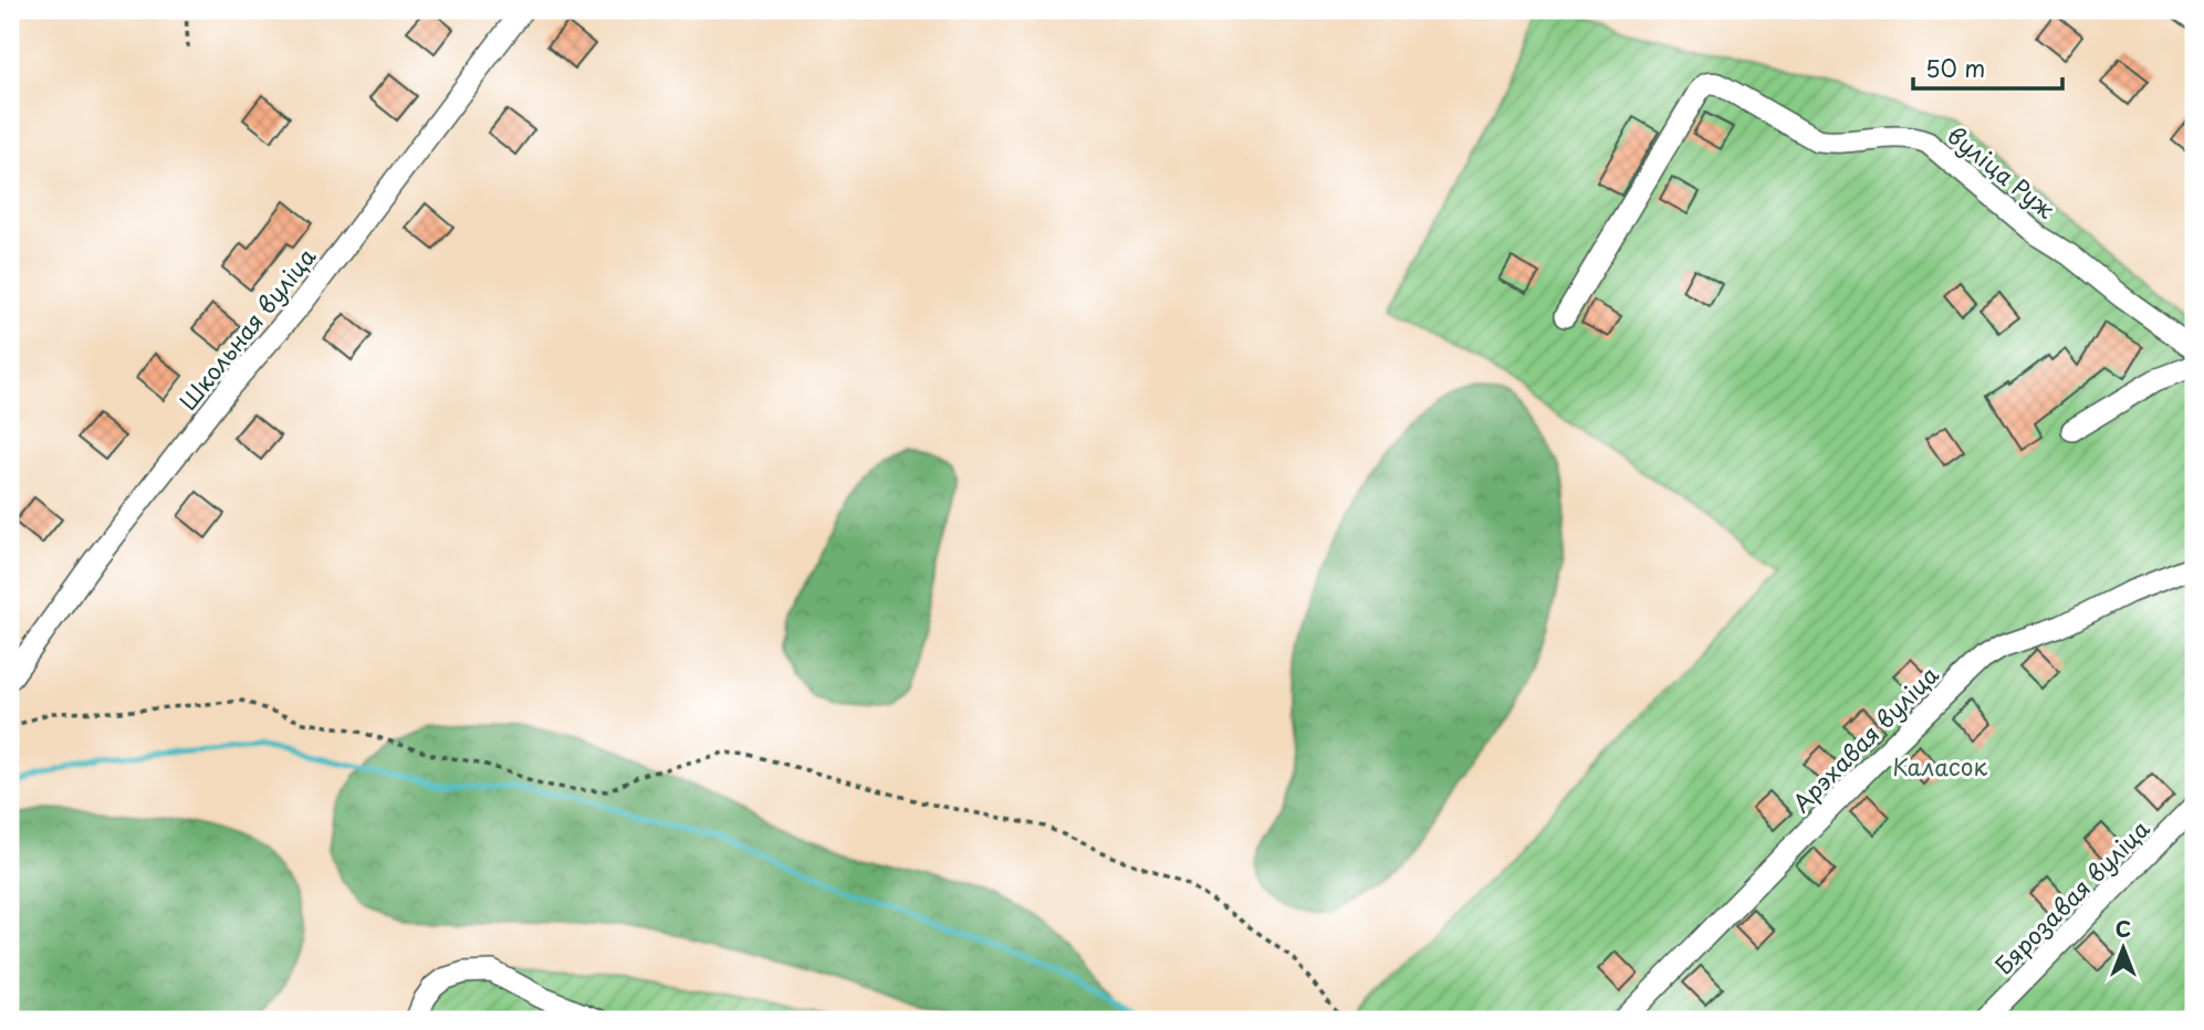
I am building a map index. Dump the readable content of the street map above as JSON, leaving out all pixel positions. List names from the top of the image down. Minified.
{"streets":{"street":["вуліца Руж","Школьная вуліца","Арэхавая вуліца","Бярозавая вуліца"]},"parks":["Каласок"],"scale_bar":"50 m","north":"top"}
